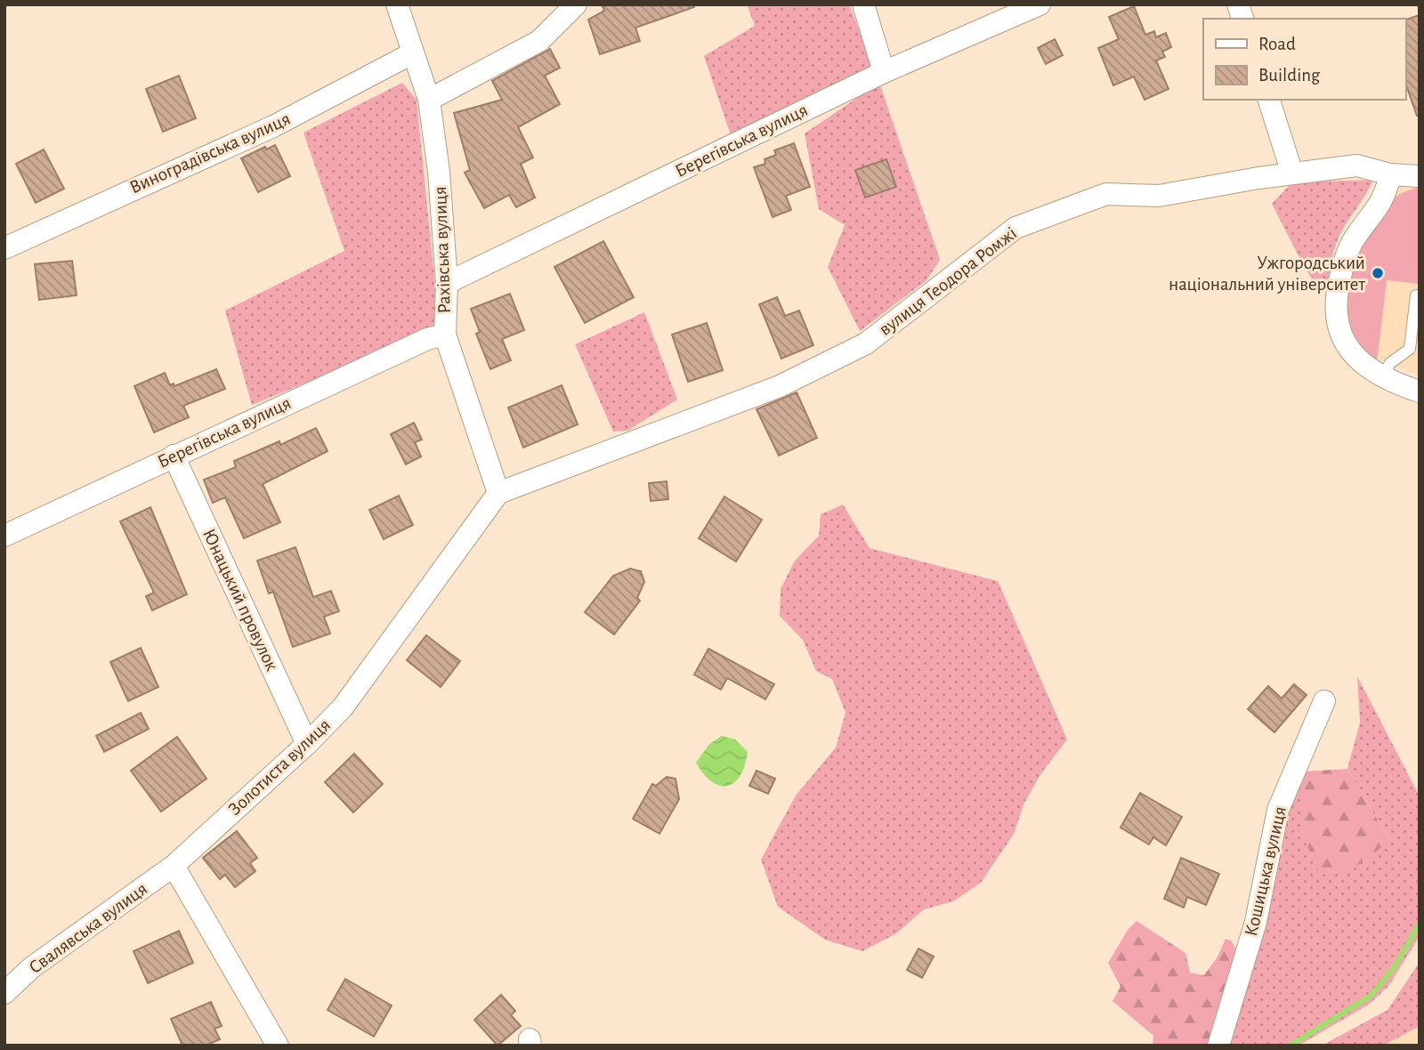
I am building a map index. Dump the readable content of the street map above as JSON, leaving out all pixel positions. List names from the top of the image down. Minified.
{"streets":{"street":["Берегівська вулиця","Виноградівська вулиця","Рахівська вулиця","вулиця Теодора Ромжі","Юнацький провулок","Золотиста вулиця","Кошицька вулиця","Свалявська вулиця"]},"crossings":[["Берегівська вулиця","Рахівська вулиця"],["Берегівська вулиця","Юнацький провулок"],["Виноградівська вулиця","Рахівська вулиця"],["Рахівська вулиця","вулиця Теодора Ромжі"],["Рахівська вулиця","Золотиста вулиця"],["вулиця Теодора Ромжі","Золотиста вулиця"],["Юнацький провулок","Золотиста вулиця"],["Золотиста вулиця","Свалявська вулиця"]],"places":["Ужгородський національний університет"],"legend":["Road","Building"]}
